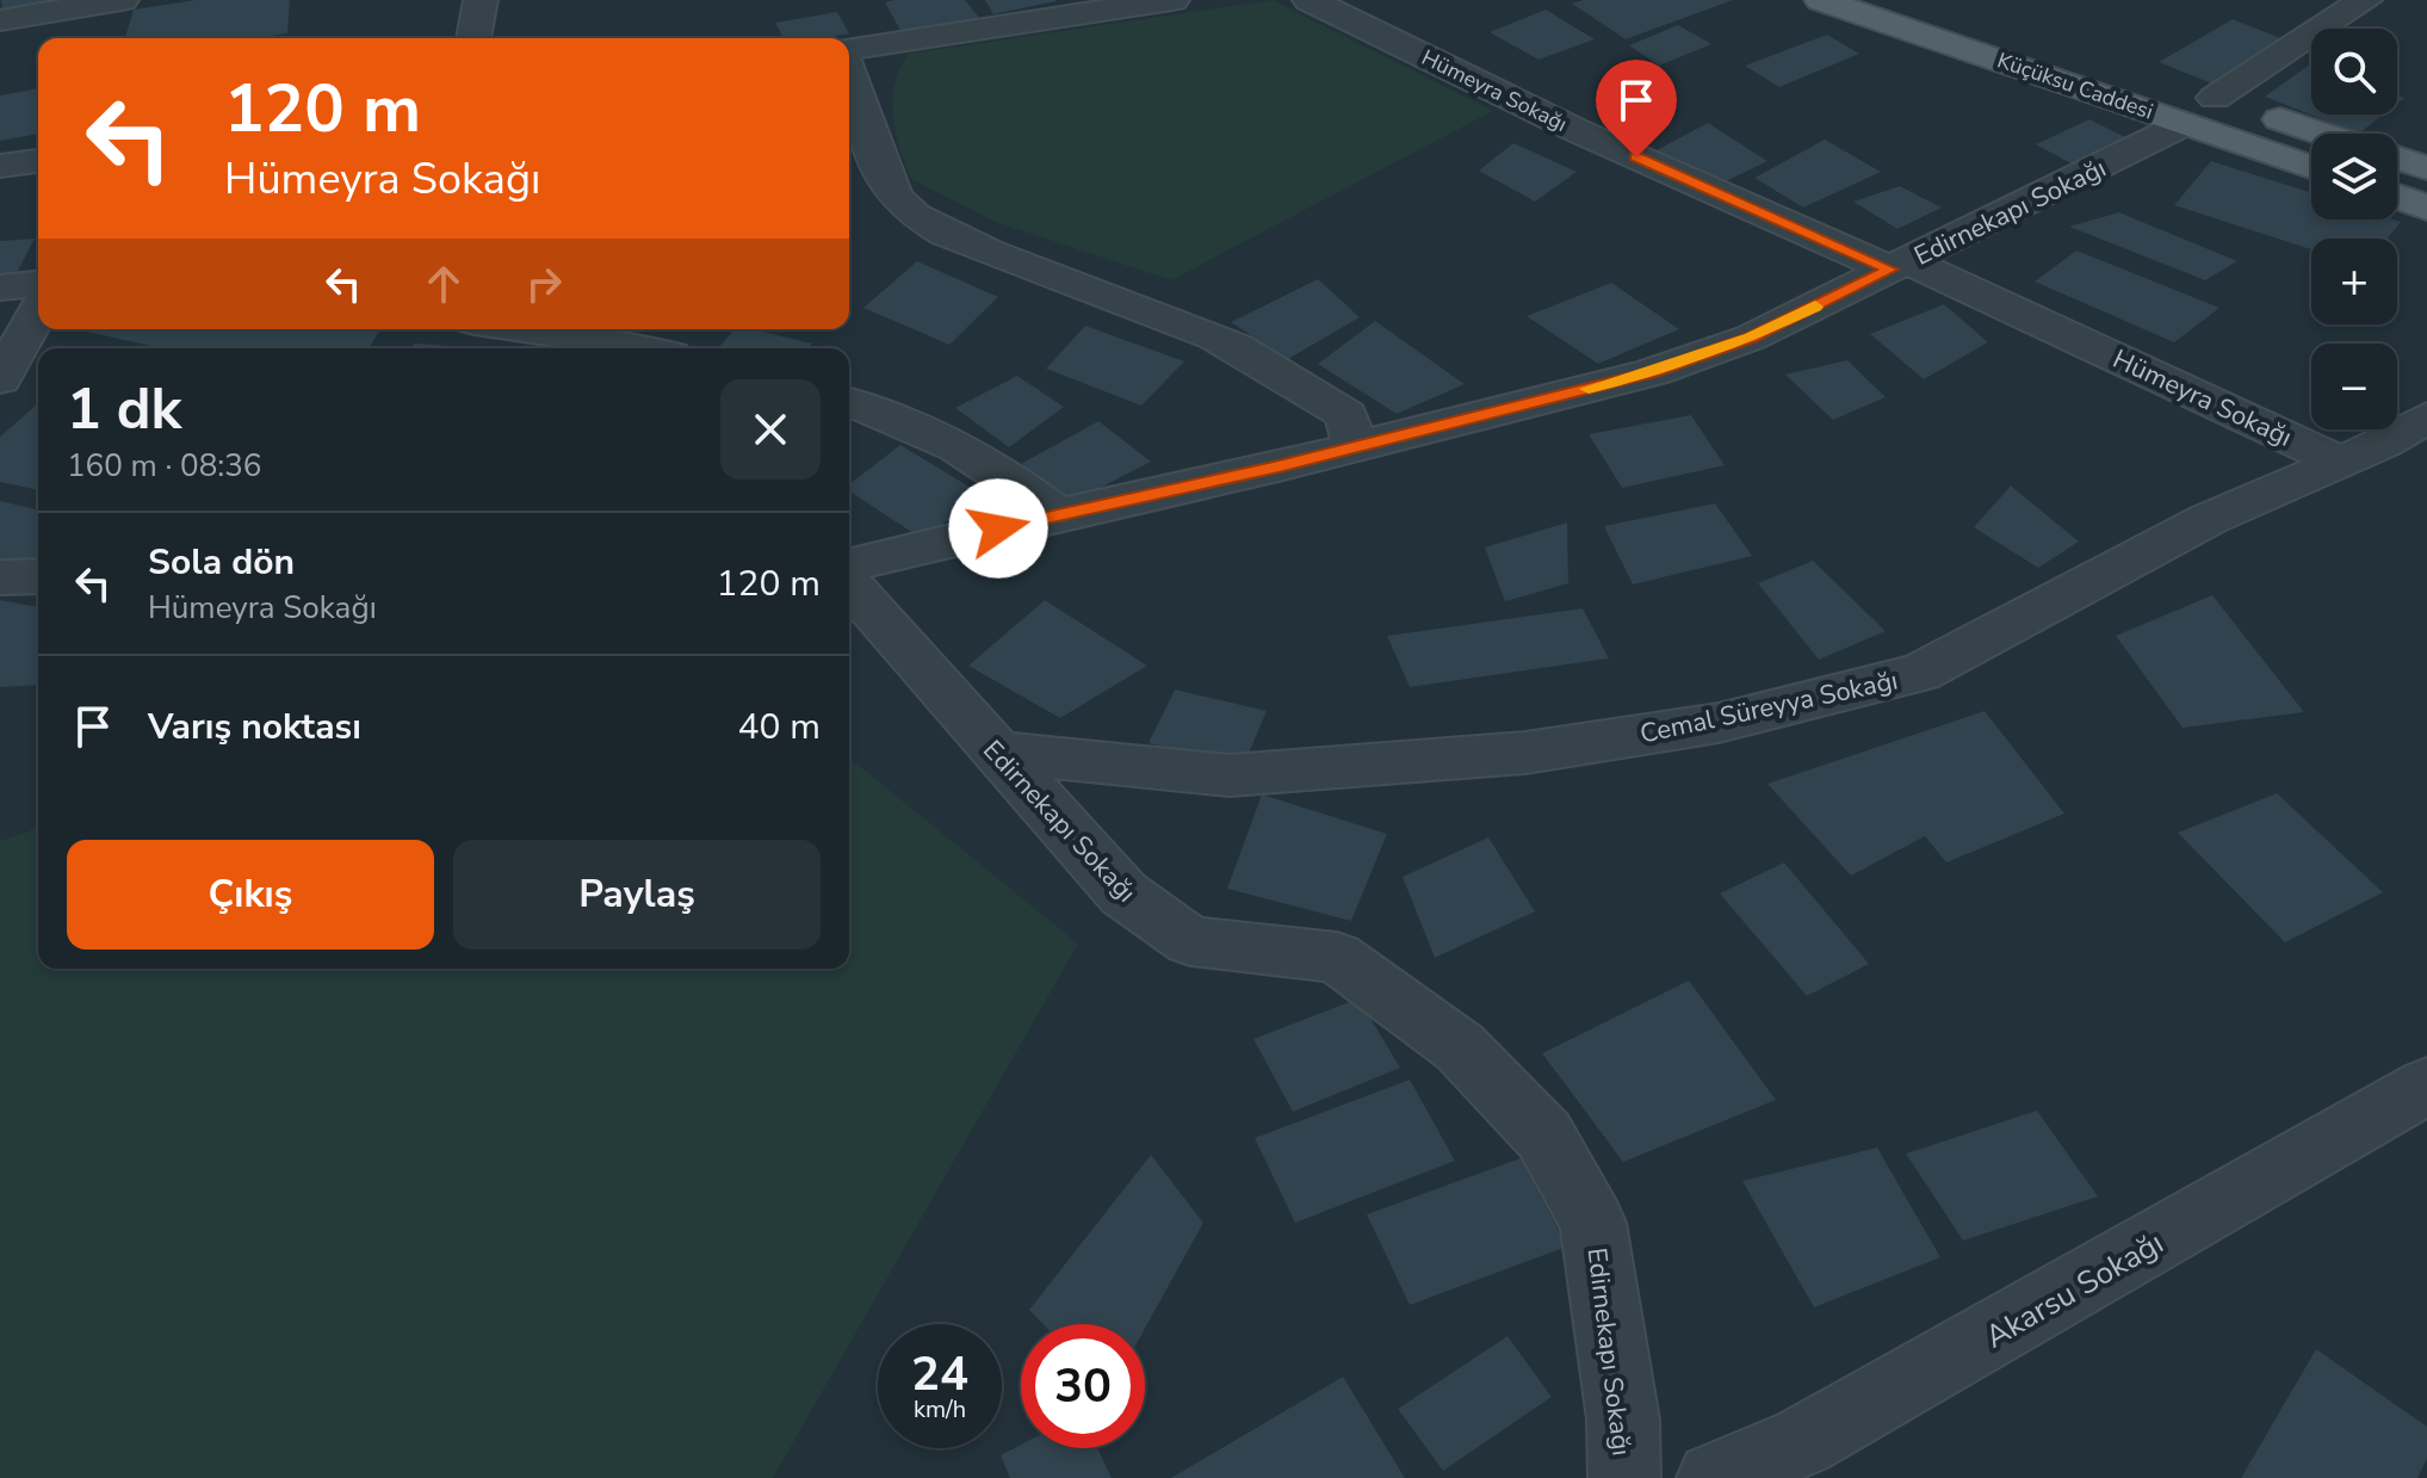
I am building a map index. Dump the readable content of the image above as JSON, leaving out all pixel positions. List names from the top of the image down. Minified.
{"streets":{"main road":["Küçüksu Caddesi"],"street":["Hümeyra Sokağı","Edirnekapı Sokağı","Cemal Süreyya Sokağı","Akarsu Sokağı"]},"crossings":[["Küçüksu Caddesi","Edirnekapı Sokağı"],["Hümeyra Sokağı","Edirnekapı Sokağı"],["Hümeyra Sokağı","Cemal Süreyya Sokağı"],["Edirnekapı Sokağı","Cemal Süreyya Sokağı"]],"page":{"map_buttons":["+","−"],"turn":["120 m","Hümeyra Sokağı"],"heading":["1 dk","160 m · 08:36"],"list":[{"name":"Sola dön","note":"Hümeyra Sokağı","value":"120 m"},{"name":"Varış noktası","value":"40 m"}],"buttons":["Çıkış","Paylaş"],"speed":"24 km/h","limit":"30"}}
